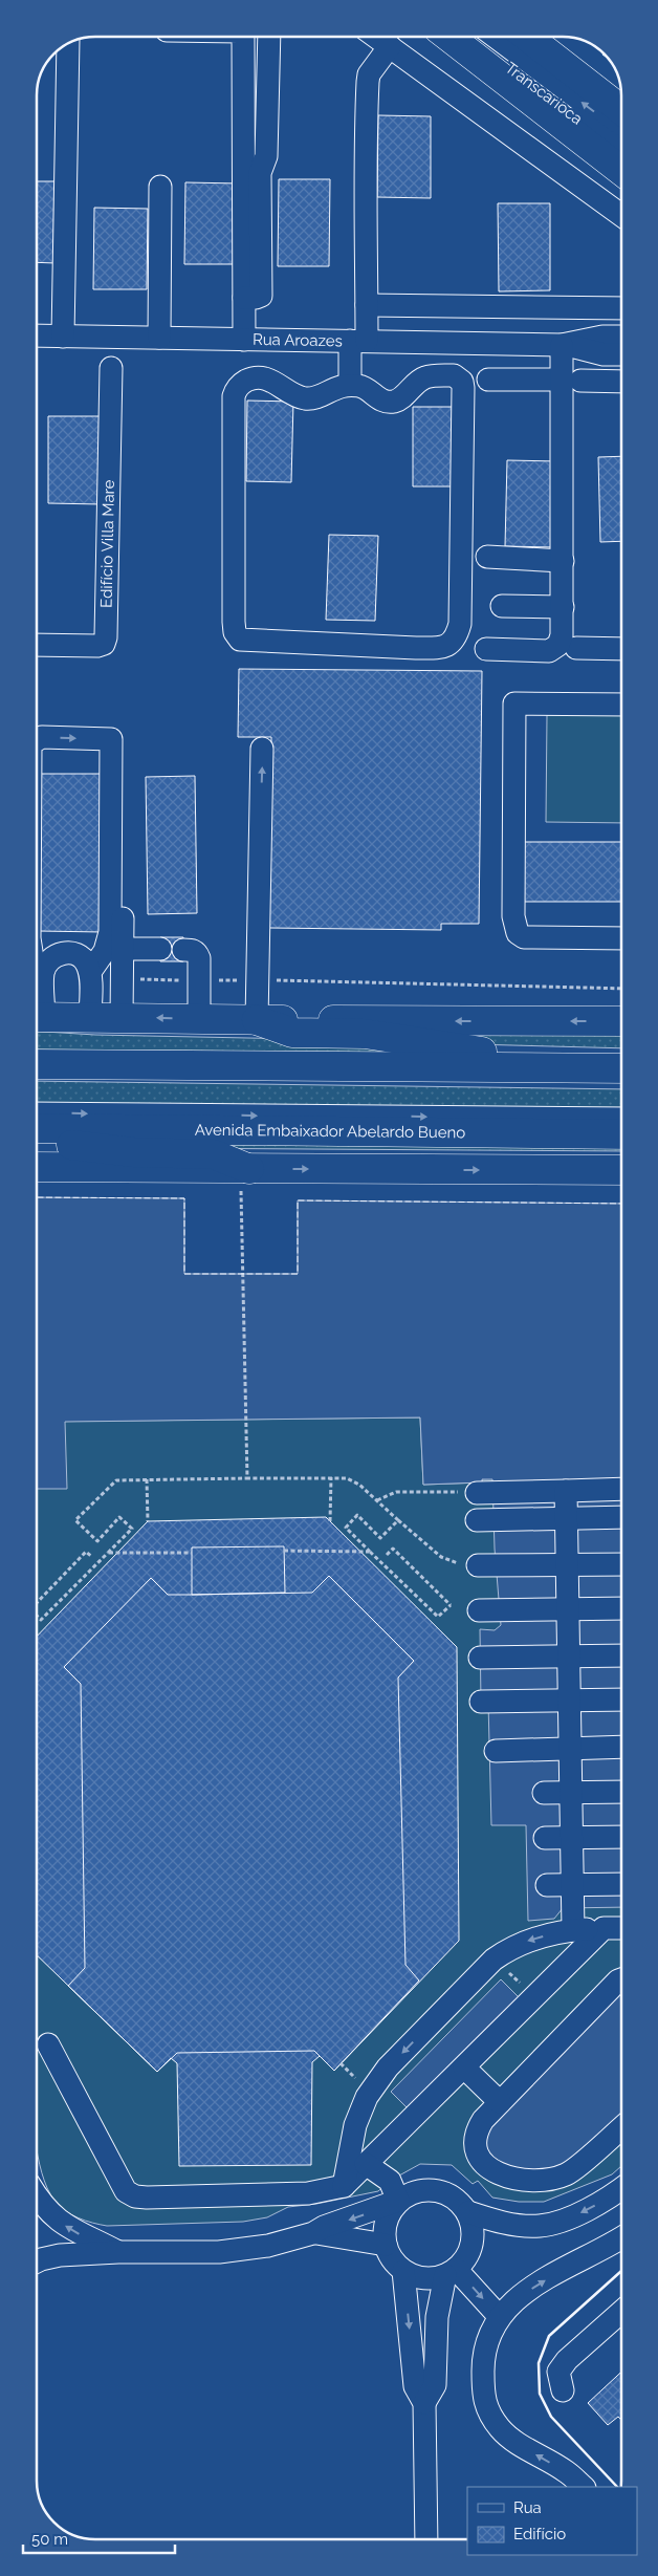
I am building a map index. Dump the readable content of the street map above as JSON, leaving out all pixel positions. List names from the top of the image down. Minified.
{"streets":{"main road":["Avenida Embaixador Abelardo Bueno"],"street":["Transcarioca","Rua Aroazes","Edifício Villa Mare"]},"legend":["Rua","Edifício"],"scale_bar":"50 m"}
